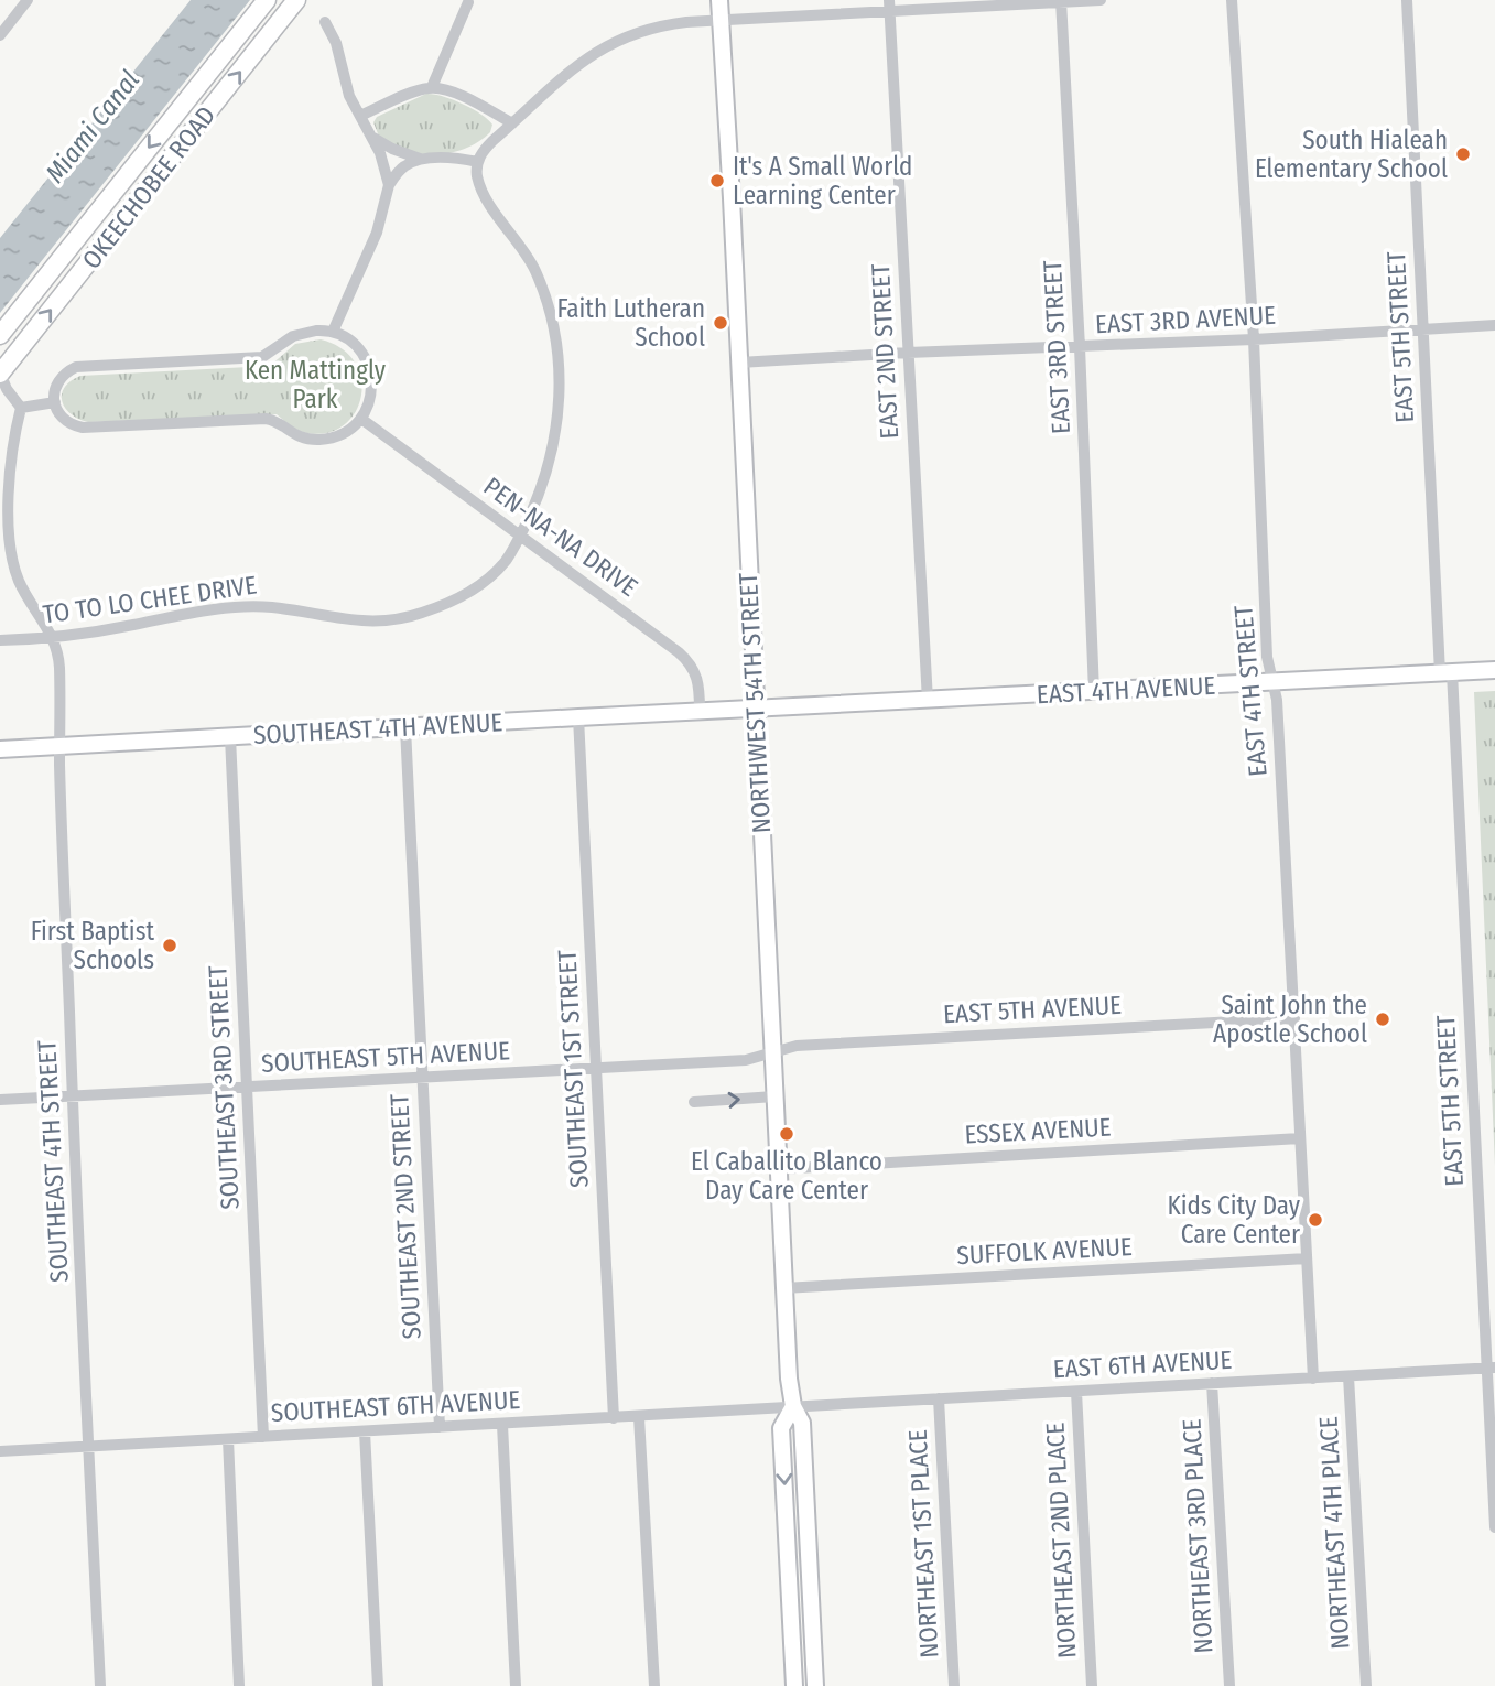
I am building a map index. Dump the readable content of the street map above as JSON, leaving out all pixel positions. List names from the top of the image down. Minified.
{"streets":{"highway":["OKEECHOBEE ROAD"],"main road":["EAST 4TH AVENUE","NORTHWEST 54TH STREET","SOUTHEAST 4TH AVENUE"],"street":["EAST 3RD AVENUE","EAST 5TH STREET","EAST 3RD STREET","EAST 2ND STREET","PEN-NA-NA DRIVE","TO TO LO CHEE DRIVE","EAST 4TH STREET","EAST 5TH AVENUE","SOUTHEAST 5TH AVENUE","SOUTHEAST 1ST STREET","SOUTHEAST 3RD STREET","ESSEX AVENUE","SOUTHEAST 4TH STREET","SOUTHEAST 2ND STREET","SUFFOLK AVENUE","EAST 6TH AVENUE","SOUTHEAST 6TH AVENUE","NORTHEAST 4TH PLACE","NORTHEAST 3RD PLACE","NORTHEAST 2ND PLACE","NORTHEAST 1ST PLACE"]},"crossings":[["EAST 3RD AVENUE","EAST 5TH STREET"],["EAST 3RD AVENUE","EAST 3RD STREET"],["EAST 3RD AVENUE","EAST 2ND STREET"],["EAST 3RD AVENUE","EAST 4TH STREET"],["EAST 3RD AVENUE","NORTHWEST 54TH STREET"],["EAST 5TH STREET","EAST 4TH AVENUE"],["EAST 5TH STREET","EAST 6TH AVENUE"],["EAST 3RD STREET","EAST 4TH AVENUE"],["EAST 2ND STREET","EAST 4TH AVENUE"],["PEN-NA-NA DRIVE","TO TO LO CHEE DRIVE"],["PEN-NA-NA DRIVE","SOUTHEAST 4TH AVENUE"],["TO TO LO CHEE DRIVE","SOUTHEAST 4TH STREET"],["EAST 4TH AVENUE","EAST 4TH STREET"],["EAST 4TH AVENUE","NORTHWEST 54TH STREET"],["EAST 4TH AVENUE","SOUTHEAST 4TH AVENUE"],["EAST 4TH STREET","EAST 5TH AVENUE"],["EAST 4TH STREET","ESSEX AVENUE"],["EAST 4TH STREET","SUFFOLK AVENUE"],["EAST 4TH STREET","EAST 6TH AVENUE"],["NORTHWEST 54TH STREET","SOUTHEAST 4TH AVENUE"],["NORTHWEST 54TH STREET","EAST 5TH AVENUE"],["NORTHWEST 54TH STREET","SOUTHEAST 5TH AVENUE"],["NORTHWEST 54TH STREET","ESSEX AVENUE"],["NORTHWEST 54TH STREET","SUFFOLK AVENUE"],["NORTHWEST 54TH STREET","EAST 6TH AVENUE"],["NORTHWEST 54TH STREET","SOUTHEAST 6TH AVENUE"],["SOUTHEAST 4TH AVENUE","SOUTHEAST 1ST STREET"],["SOUTHEAST 4TH AVENUE","SOUTHEAST 3RD STREET"],["SOUTHEAST 4TH AVENUE","SOUTHEAST 4TH STREET"],["SOUTHEAST 4TH AVENUE","SOUTHEAST 2ND STREET"],["EAST 5TH AVENUE","SOUTHEAST 5TH AVENUE"],["SOUTHEAST 5TH AVENUE","SOUTHEAST 1ST STREET"],["SOUTHEAST 5TH AVENUE","SOUTHEAST 3RD STREET"],["SOUTHEAST 5TH AVENUE","SOUTHEAST 4TH STREET"],["SOUTHEAST 5TH AVENUE","SOUTHEAST 2ND STREET"],["SOUTHEAST 1ST STREET","SOUTHEAST 6TH AVENUE"],["SOUTHEAST 3RD STREET","SOUTHEAST 6TH AVENUE"],["SOUTHEAST 4TH STREET","SOUTHEAST 6TH AVENUE"],["SOUTHEAST 2ND STREET","SOUTHEAST 6TH AVENUE"],["EAST 6TH AVENUE","SOUTHEAST 6TH AVENUE"],["EAST 6TH AVENUE","NORTHEAST 4TH PLACE"],["EAST 6TH AVENUE","NORTHEAST 3RD PLACE"],["EAST 6TH AVENUE","NORTHEAST 2ND PLACE"],["EAST 6TH AVENUE","NORTHEAST 1ST PLACE"]],"water":["Miami Canal"],"parks":["Ken Mattingly Park"],"places":["South Hialeah Elementary School","It's A Small World Learning Center","Faith Lutheran School","First Baptist Schools","Saint John the Apostle School","El Caballito Blanco Day Care Center","Kids City Day Care Center"]}
